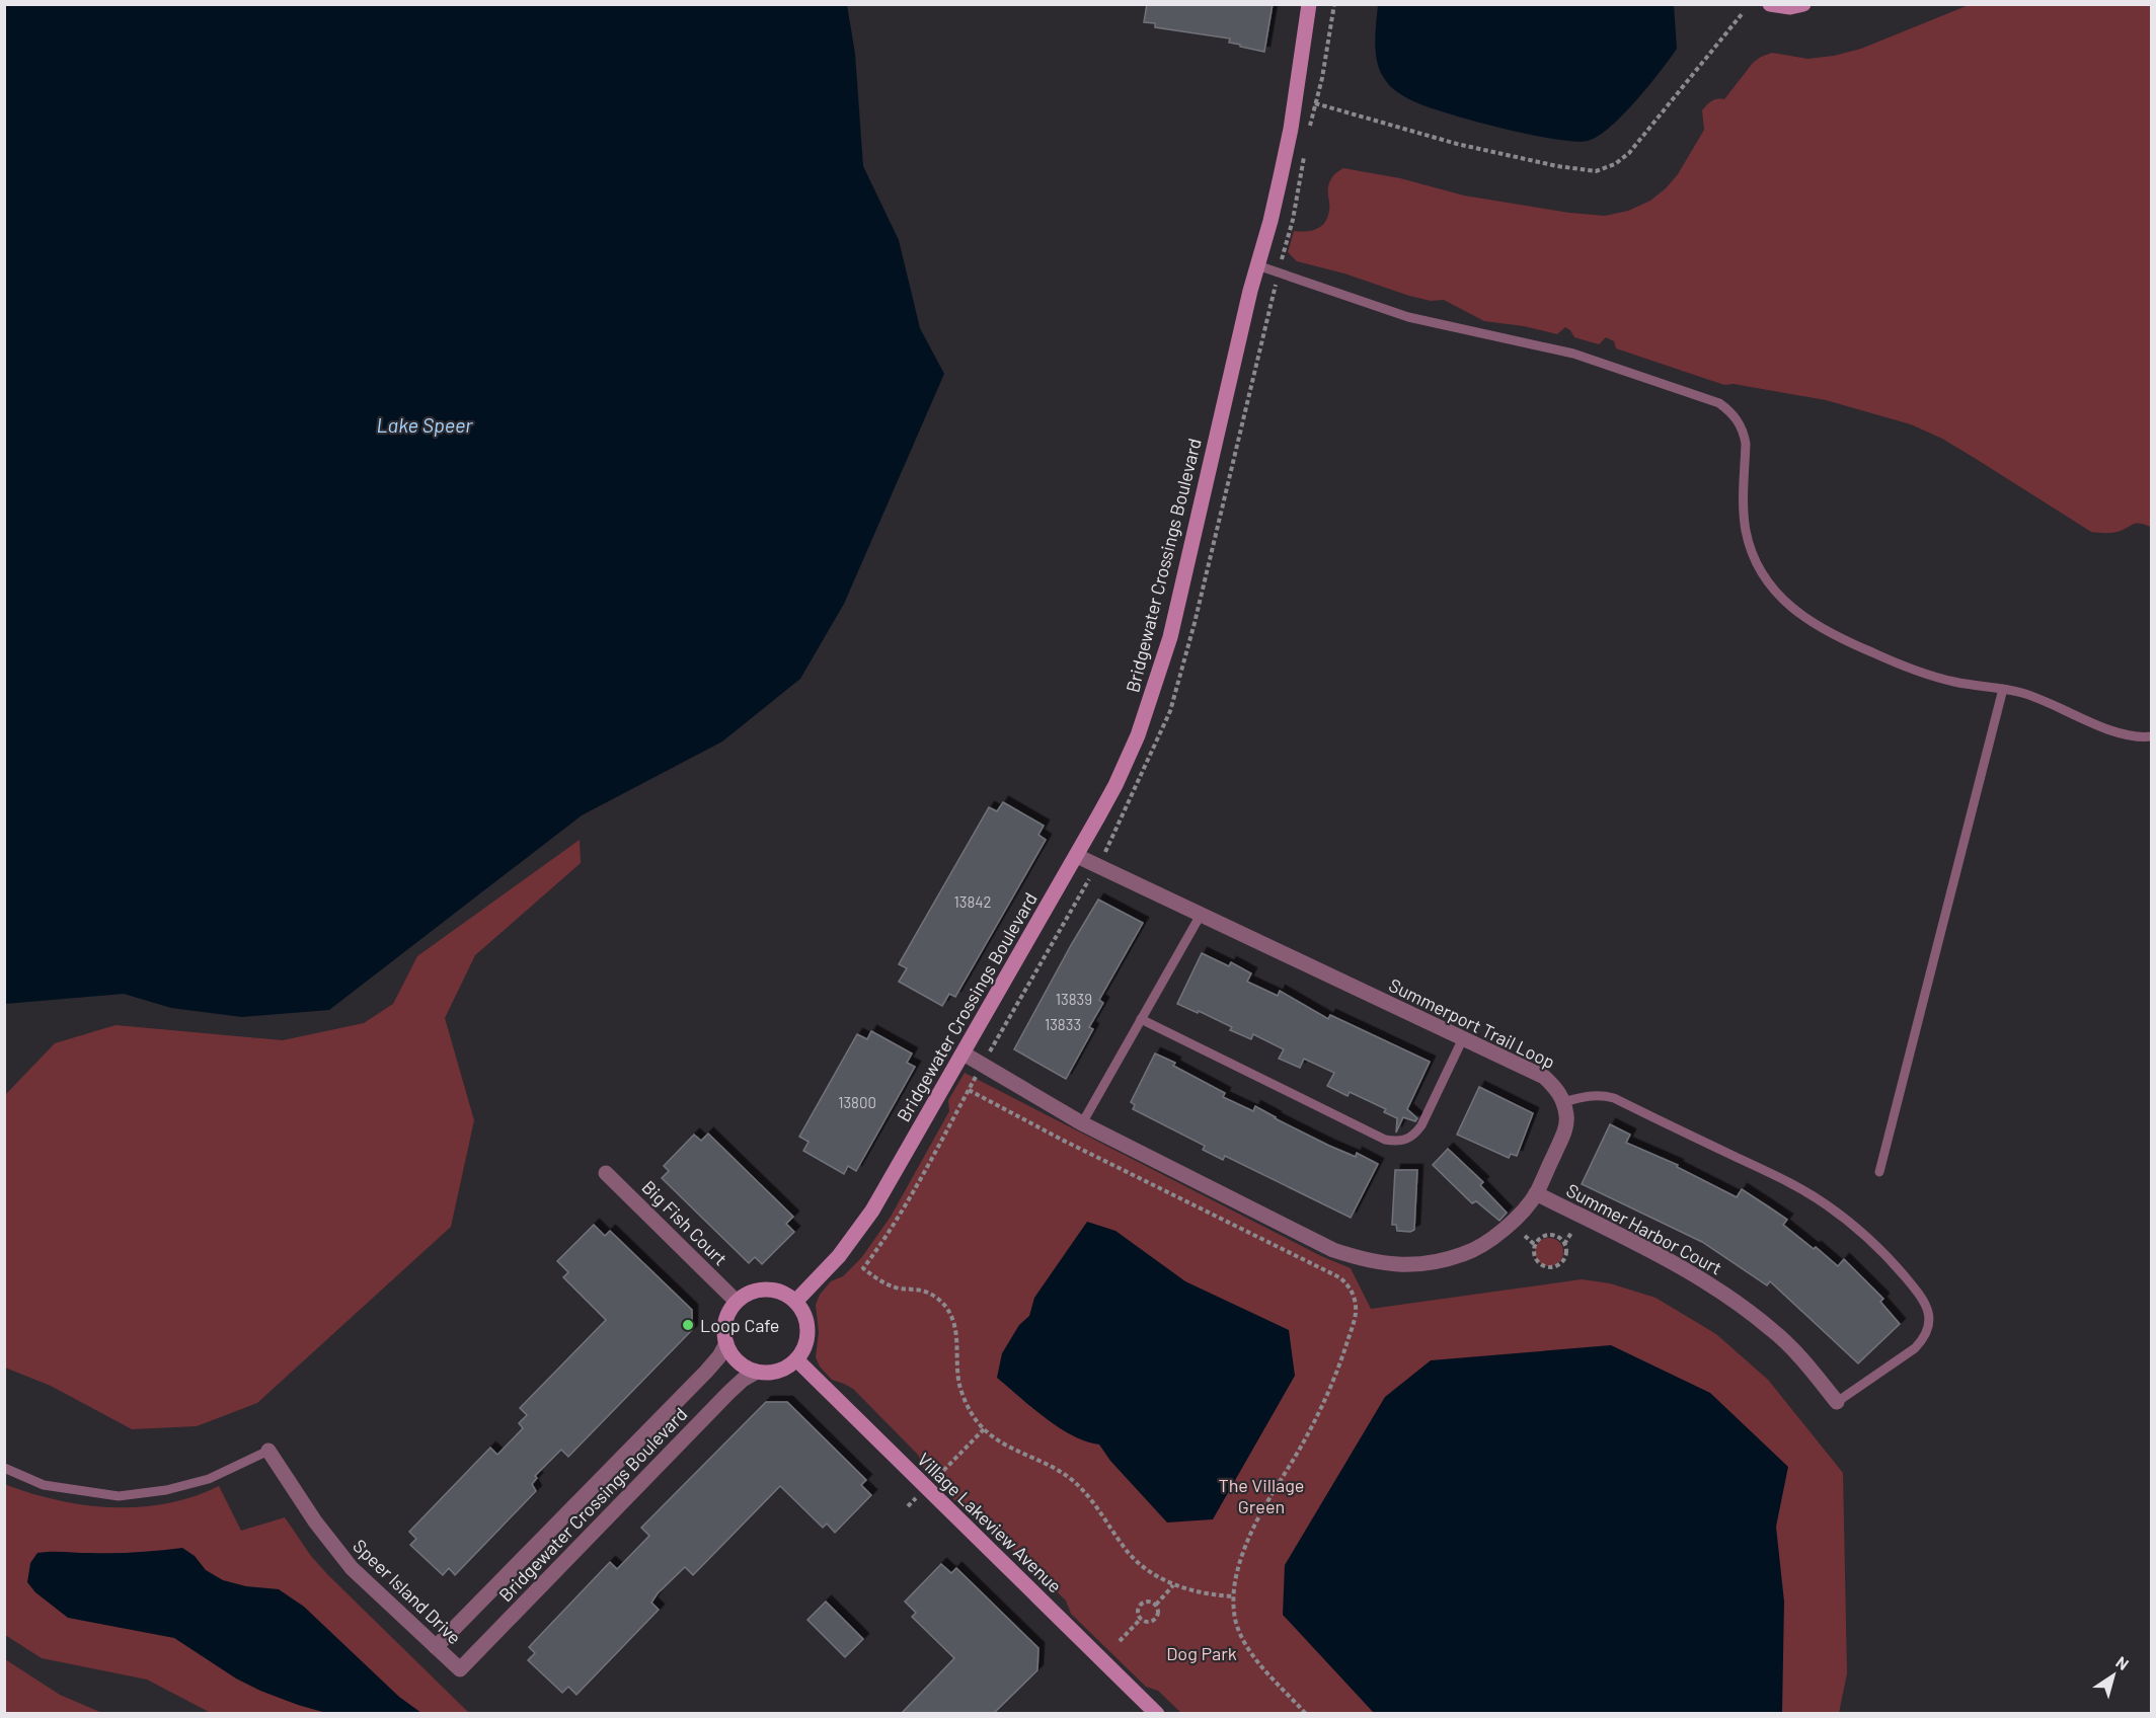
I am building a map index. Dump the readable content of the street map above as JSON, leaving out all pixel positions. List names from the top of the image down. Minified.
{"streets":{"street":["Bridgewater Crossings Boulevard","Summerport Trail Loop","Big Fish Court","Summer Harbor Court","Village Lakeview Avenue","Speer Island Drive"]},"crossings":[["Bridgewater Crossings Boulevard","Summerport Trail Loop"],["Bridgewater Crossings Boulevard","Big Fish Court"],["Bridgewater Crossings Boulevard","Village Lakeview Avenue"],["Bridgewater Crossings Boulevard","Speer Island Drive"],["Big Fish Court","Village Lakeview Avenue"]],"water":["Lake Speer"],"parks":["The Village Green","Dog Park"],"places":["Loop Cafe"],"house_numbers":["13842","13839","13833","13800"],"north":"top right"}
